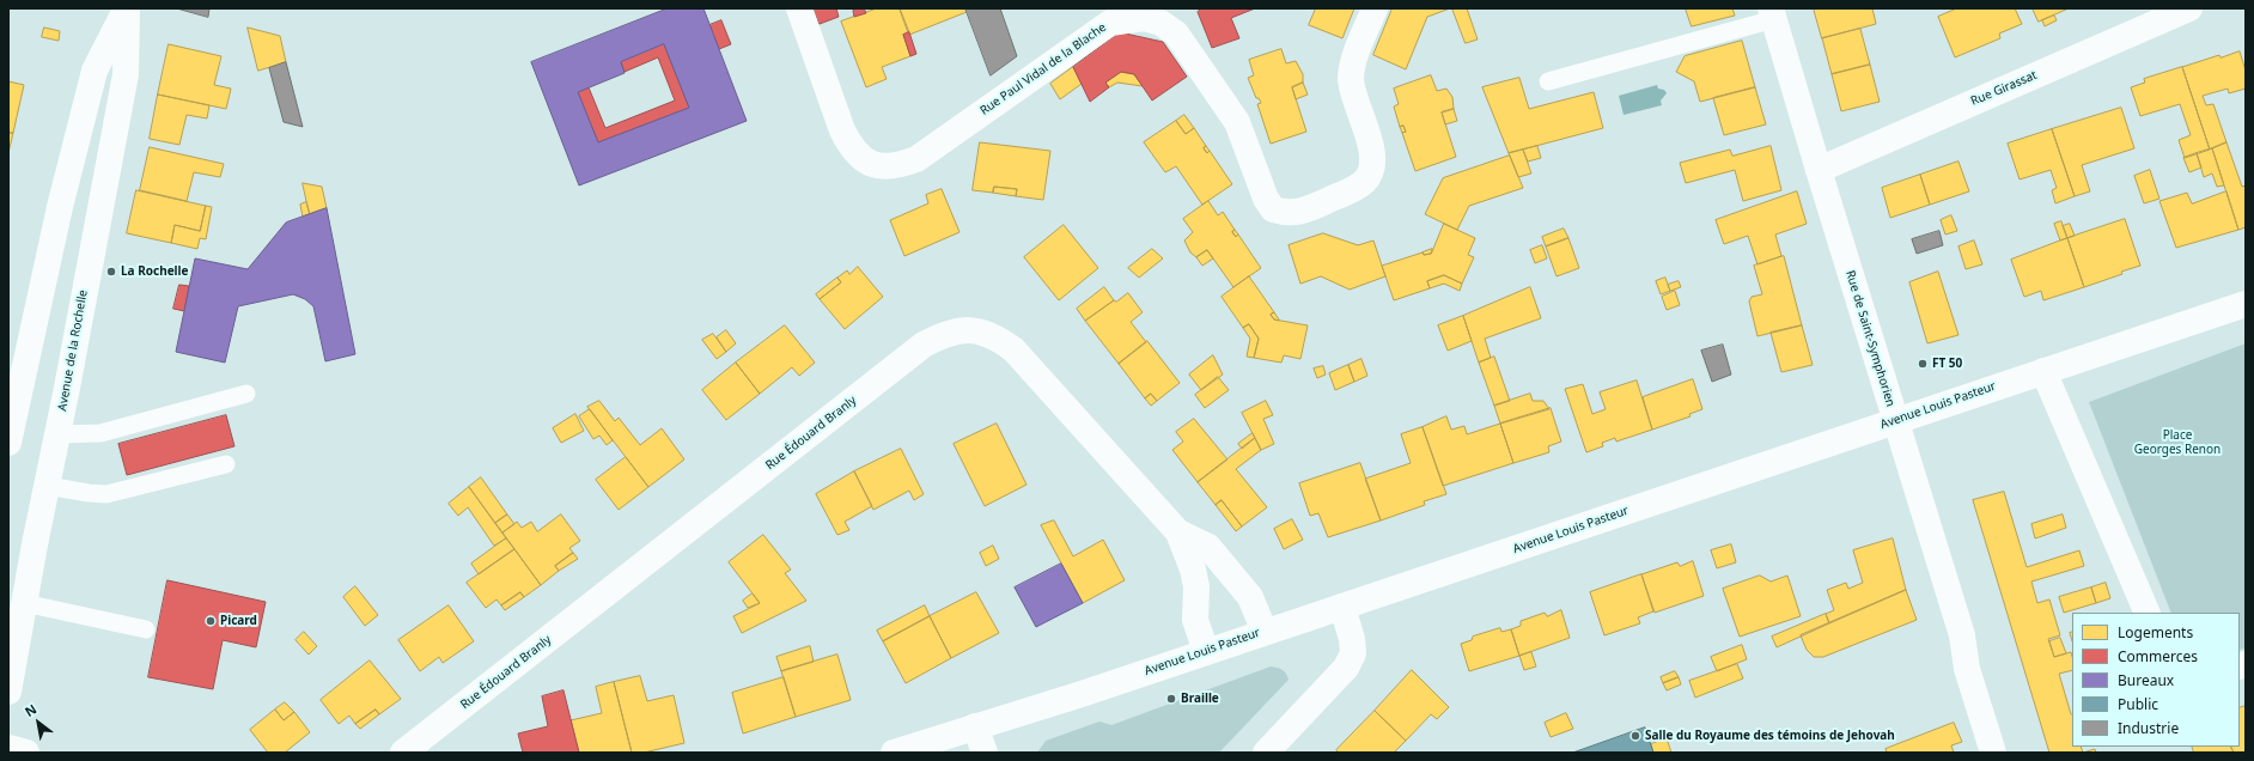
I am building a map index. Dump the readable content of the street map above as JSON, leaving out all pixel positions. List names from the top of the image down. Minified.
{"streets":{"street":["Rue Paul Vidal de la Blache","Rue Girassat","Rue de Saint-Symphorien","Avenue de la Rochelle","Avenue Louis Pasteur","Rue Édouard Branly"]},"crossings":[["Rue Girassat","Rue de Saint-Symphorien"],["Rue de Saint-Symphorien","Avenue Louis Pasteur"],["Avenue Louis Pasteur","Rue Édouard Branly"]],"parks":["Place Georges Renon"],"places":["La Rochelle","FT 50","Picard","Braille","Salle du Royaume des témoins de Jehovah"],"legend":["Logements","Commerces","Bureaux","Public","Industrie"],"north":"top left"}
